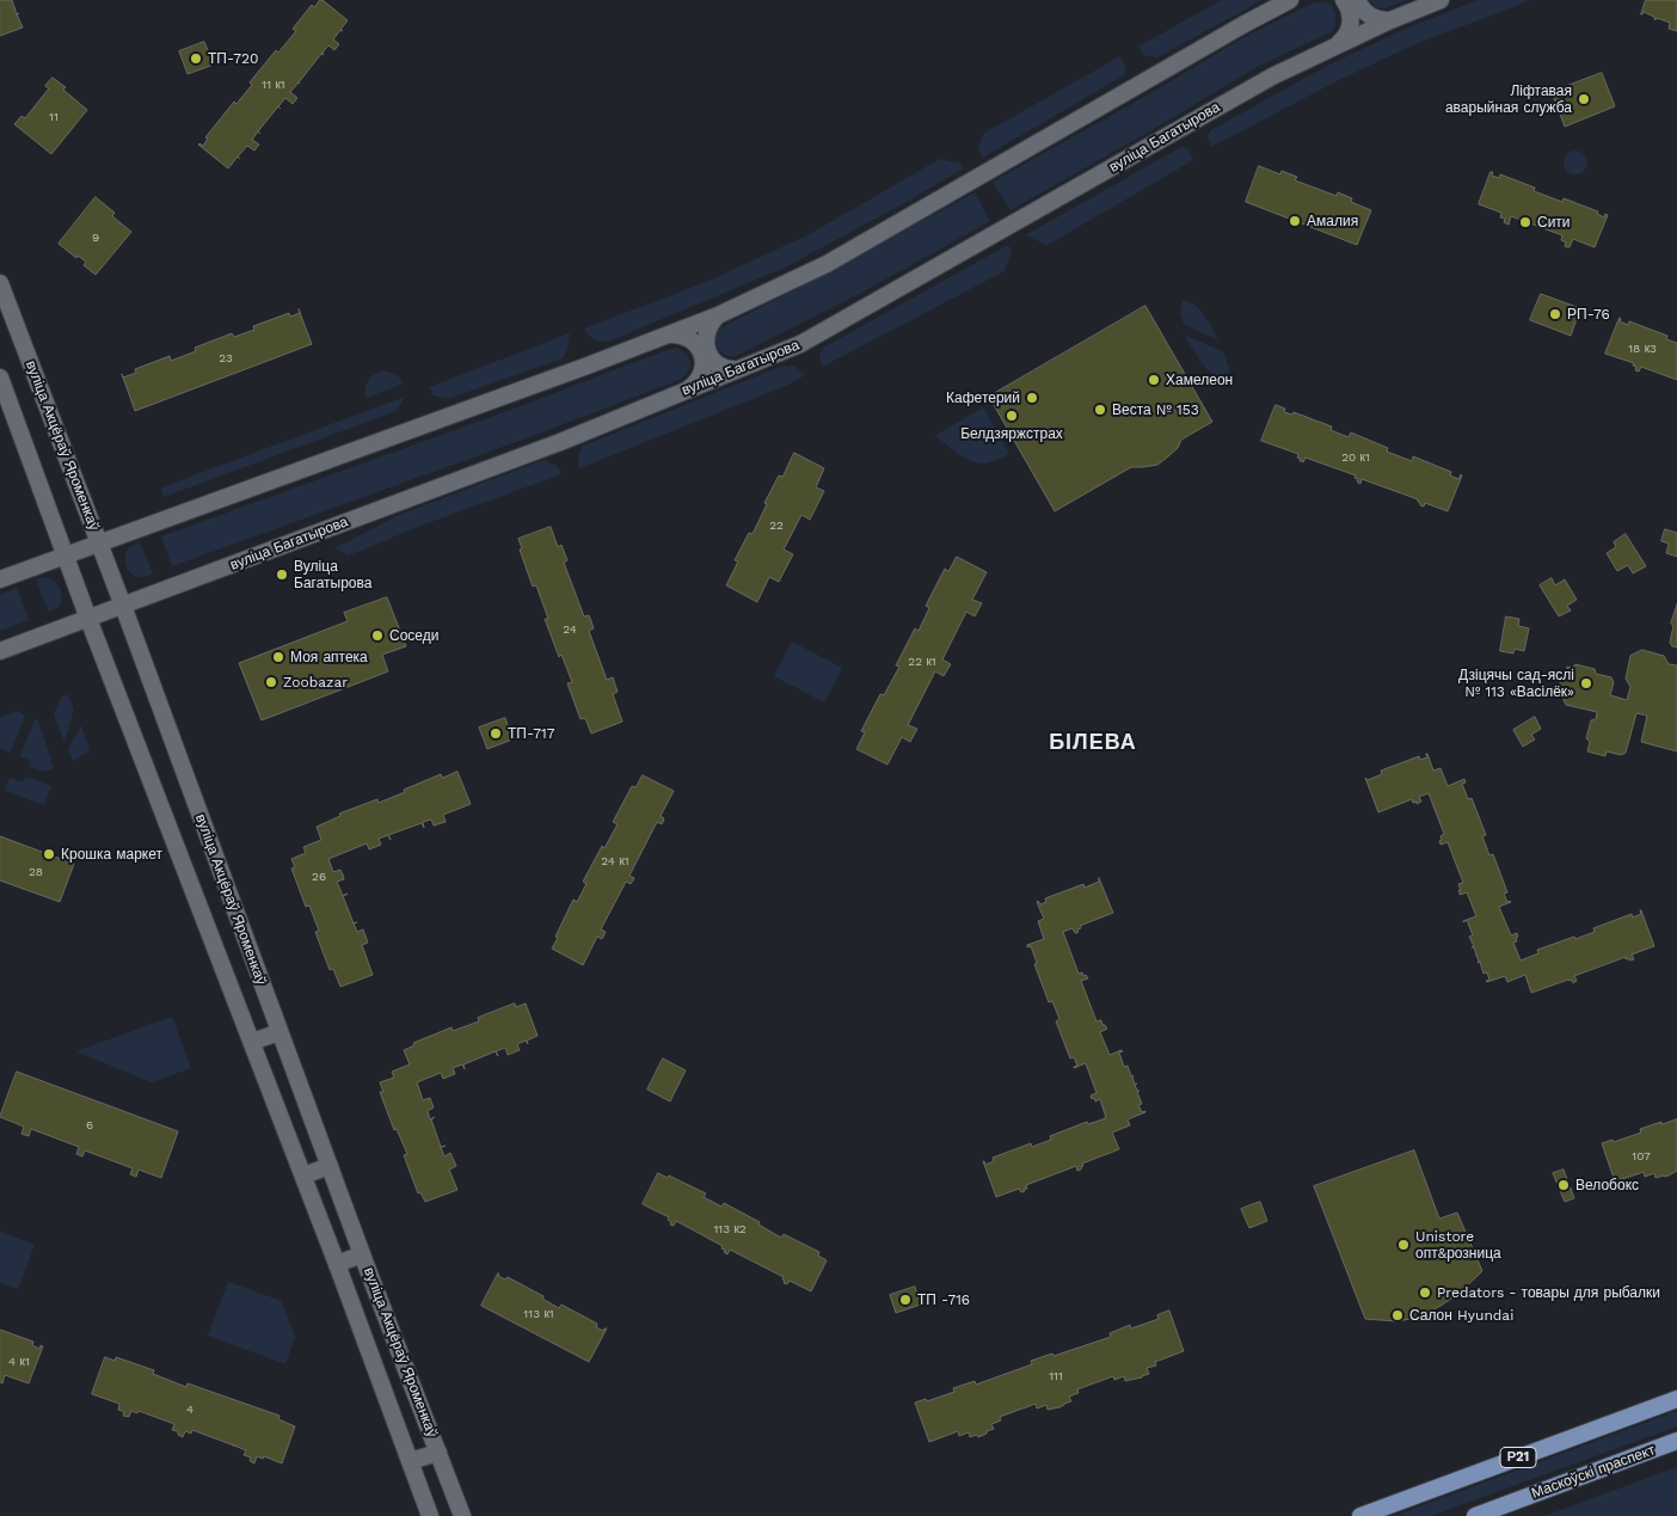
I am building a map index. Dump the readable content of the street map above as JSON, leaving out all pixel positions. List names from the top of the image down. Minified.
{"streets":{"main road":["Р21","Маскоўскі праспект"],"street":["вуліца Багатырова","вуліца Акцёраў Яроменкаў"]},"crossings":[["вуліца Багатырова","вуліца Акцёраў Яроменкаў"]],"districts":["БІЛЕВА"],"places":["ТП-720","Ліфтавая аварыйная служба","Амалия","Сити","РП-76","Хамелеон","Кафетерий","Веста № 153","Белдзяржстрах","Вуліца Багатырова","Соседи","Моя аптека","Zoobazar","Дзіцячы сад-яслі № 113 «Васілёк»","ТП-717","Крошка маркет","Велобокс","Unistore опт&розница","Predators - товары для рыбалки","ТП -716","Салон Hyundai"],"house_numbers":["11 к1","11","9","18 к3","23","20 к1","22","24","22 к1","24 к1","28","26","6","107","113 к2","113 к1","4 к1","111","4"]}
